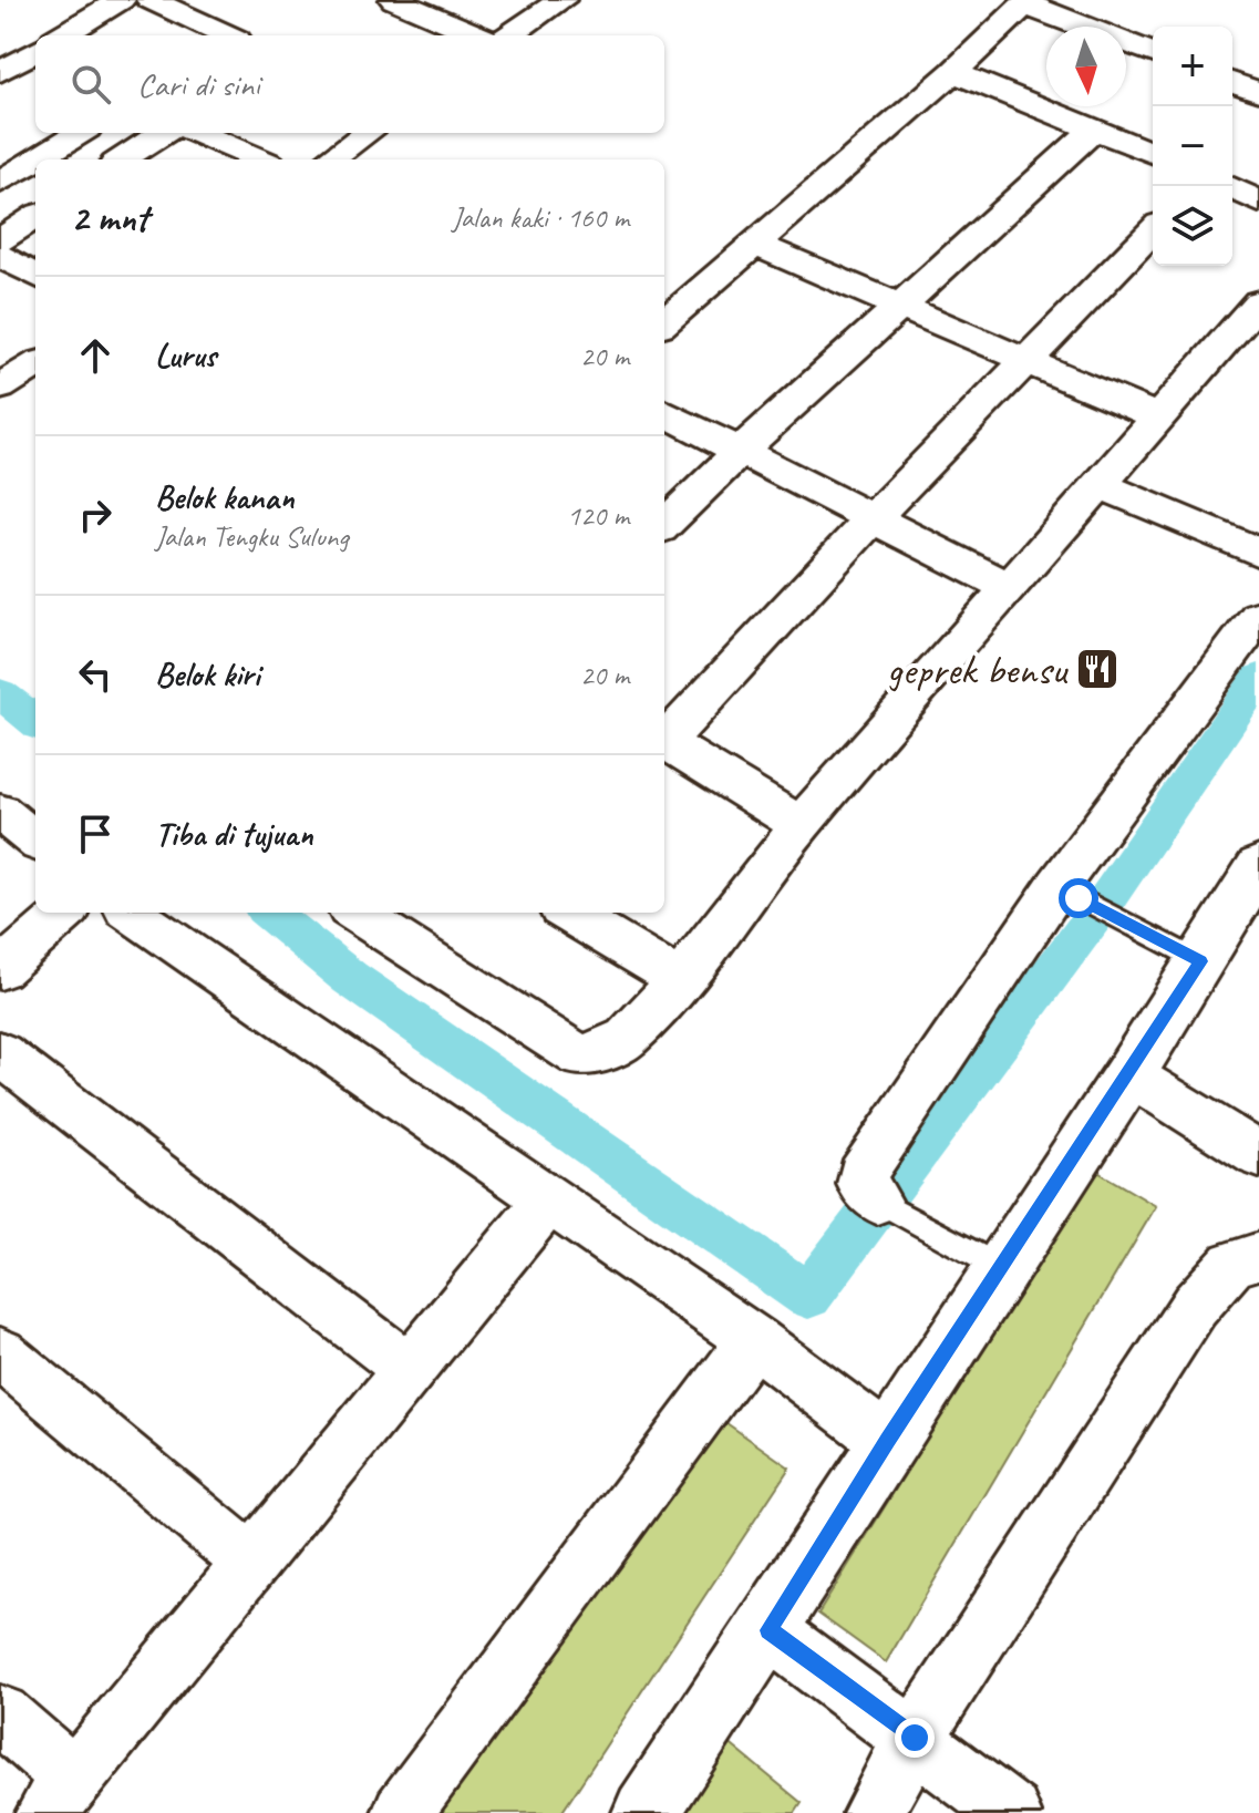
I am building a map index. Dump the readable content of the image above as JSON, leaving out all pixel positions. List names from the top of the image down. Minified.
{"places":{"restaurant":["geprek bensu"]},"north":"bottom","page":{"map_buttons":["+","−"],"search":"Cari di sini","heading":["2 mnt","Jalan kaki · 160 m"],"list":[["Lurus","20 m"],["Belok kanan","Jalan Tengku Sulung","120 m"],["Belok kiri","20 m"],"Tiba di tujuan"]}}
